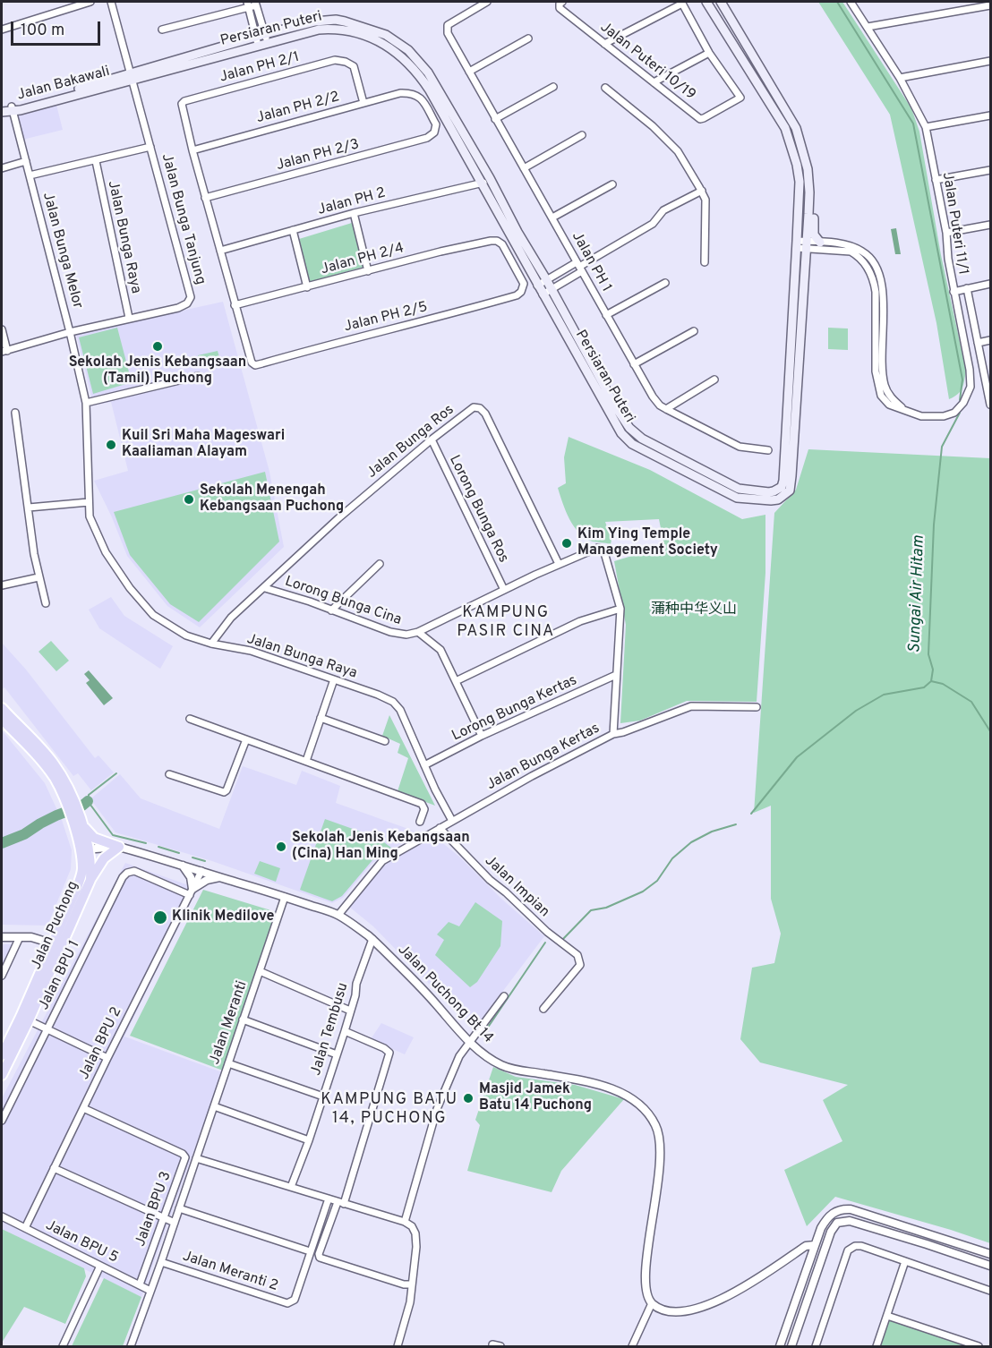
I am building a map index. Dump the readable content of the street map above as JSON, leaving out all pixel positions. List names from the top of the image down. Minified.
{"streets":{"main road":["Persiaran Puteri","Jalan Bakawali","Jalan Puchong"],"street":["Jalan Puteri 10/19","Jalan PH 2/1","Jalan PH 2/2","Jalan PH 2/3","Jalan PH 2","Jalan Bunga Tanjung","Jalan Puteri 11/1","Jalan Bunga Raya","Jalan Bunga Melor","Jalan PH 2/4","Jalan PH 1","Jalan PH 2/5","Jalan Bunga Ros","Lorong Bunga Ros","Lorong Bunga Cina","Lorong Bunga Kertas","Jalan Bunga Kertas","Jalan Impian","Jalan BPU 1","Jalan Puchong Bt 14","Jalan Meranti","Jalan Tembusu","Jalan BPU 2","Jalan BPU 3","Jalan BPU 5","Jalan Meranti 2"]},"crossings":[["Persiaran Puteri","Jalan Bakawali"],["Persiaran Puteri","Jalan PH 2"],["Persiaran Puteri","Jalan Bunga Tanjung"],["Persiaran Puteri","Jalan Puteri 11/1"],["Jalan PH 2/1","Jalan PH 2/2"],["Jalan Bakawali","Jalan Bunga Tanjung"],["Jalan Bakawali","Jalan Bunga Melor"],["Jalan PH 2/2","Jalan PH 2/3"],["Jalan Bunga Tanjung","Jalan Bunga Raya"],["Jalan Bunga Tanjung","Jalan Bunga Melor"],["Jalan Bunga Raya","Jalan Bunga Melor"],["Jalan Bunga Raya","Jalan Bunga Ros"],["Jalan Bunga Raya","Lorong Bunga Kertas"],["Jalan Bunga Raya","Jalan Bunga Kertas"],["Jalan PH 2/4","Jalan PH 2/5"],["Jalan Bunga Ros","Lorong Bunga Ros"],["Jalan Bunga Ros","Lorong Bunga Cina"],["Jalan Bunga Ros","Jalan Bunga Kertas"],["Lorong Bunga Cina","Lorong Bunga Kertas"],["Lorong Bunga Kertas","Jalan Bunga Kertas"],["Jalan Bunga Kertas","Jalan Impian"],["Jalan Bunga Kertas","Jalan Puchong Bt 14"],["Jalan Puchong","Jalan Puchong Bt 14"],["Jalan BPU 1","Jalan BPU 2"],["Jalan Puchong Bt 14","Jalan Meranti"],["Jalan Puchong Bt 14","Jalan Tembusu"],["Jalan Puchong Bt 14","Jalan BPU 2"],["Jalan Meranti","Jalan BPU 5"],["Jalan Meranti","Jalan Meranti 2"],["Jalan BPU 2","Jalan BPU 3"],["Jalan BPU 2","Jalan BPU 5"],["Jalan BPU 3","Jalan BPU 5"]],"districts":["KAMPUNG PASIR CINA","KAMPUNG BATU 14, PUCHONG"],"water":["Sungai Air Hitam"],"parks":["蒲种中华义山"],"places":["Sekolah Jenis Kebangsaan (Tamil) Puchong","Kuil Sri Maha Mageswari Kaaliaman Alayam","Sekolah Menengah Kebangsaan Puchong","Kim Ying Temple Management Society","Sekolah Jenis Kebangsaan (Cina) Han Ming","Klinik Medilove","Masjid Jamek Batu 14 Puchong"],"scale_bar":"100 m"}
